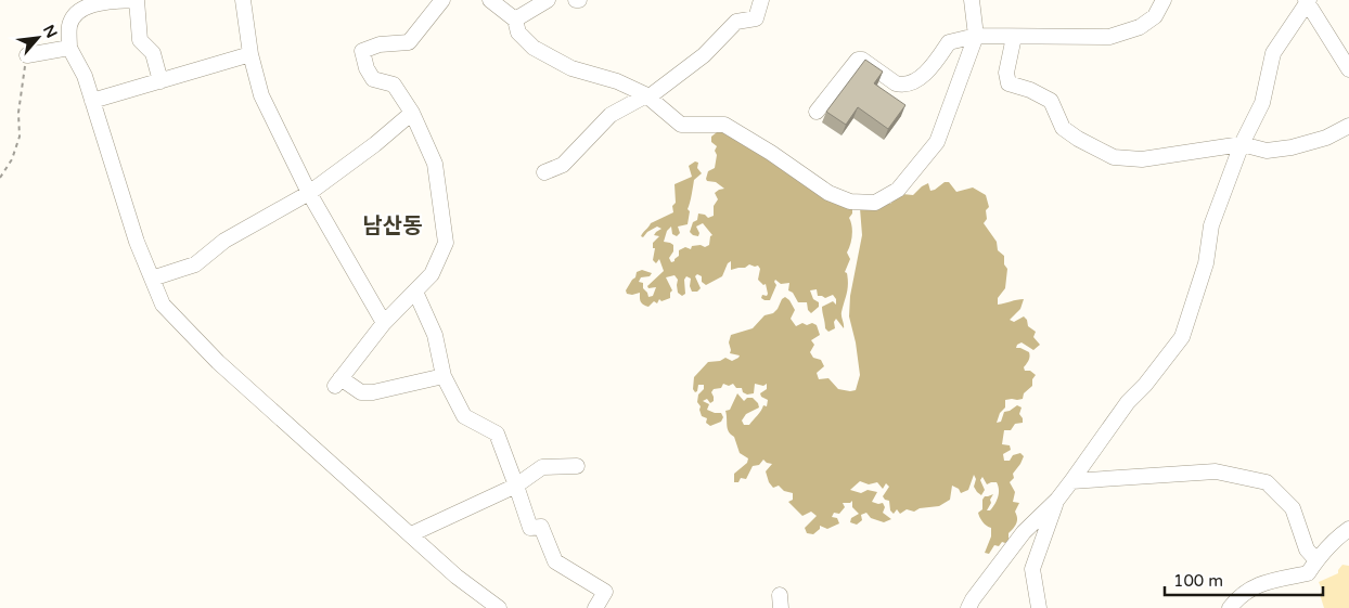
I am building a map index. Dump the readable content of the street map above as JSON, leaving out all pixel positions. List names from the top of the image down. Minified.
{"districts":["남산동"],"scale_bar":"100 m","north":"top right"}
